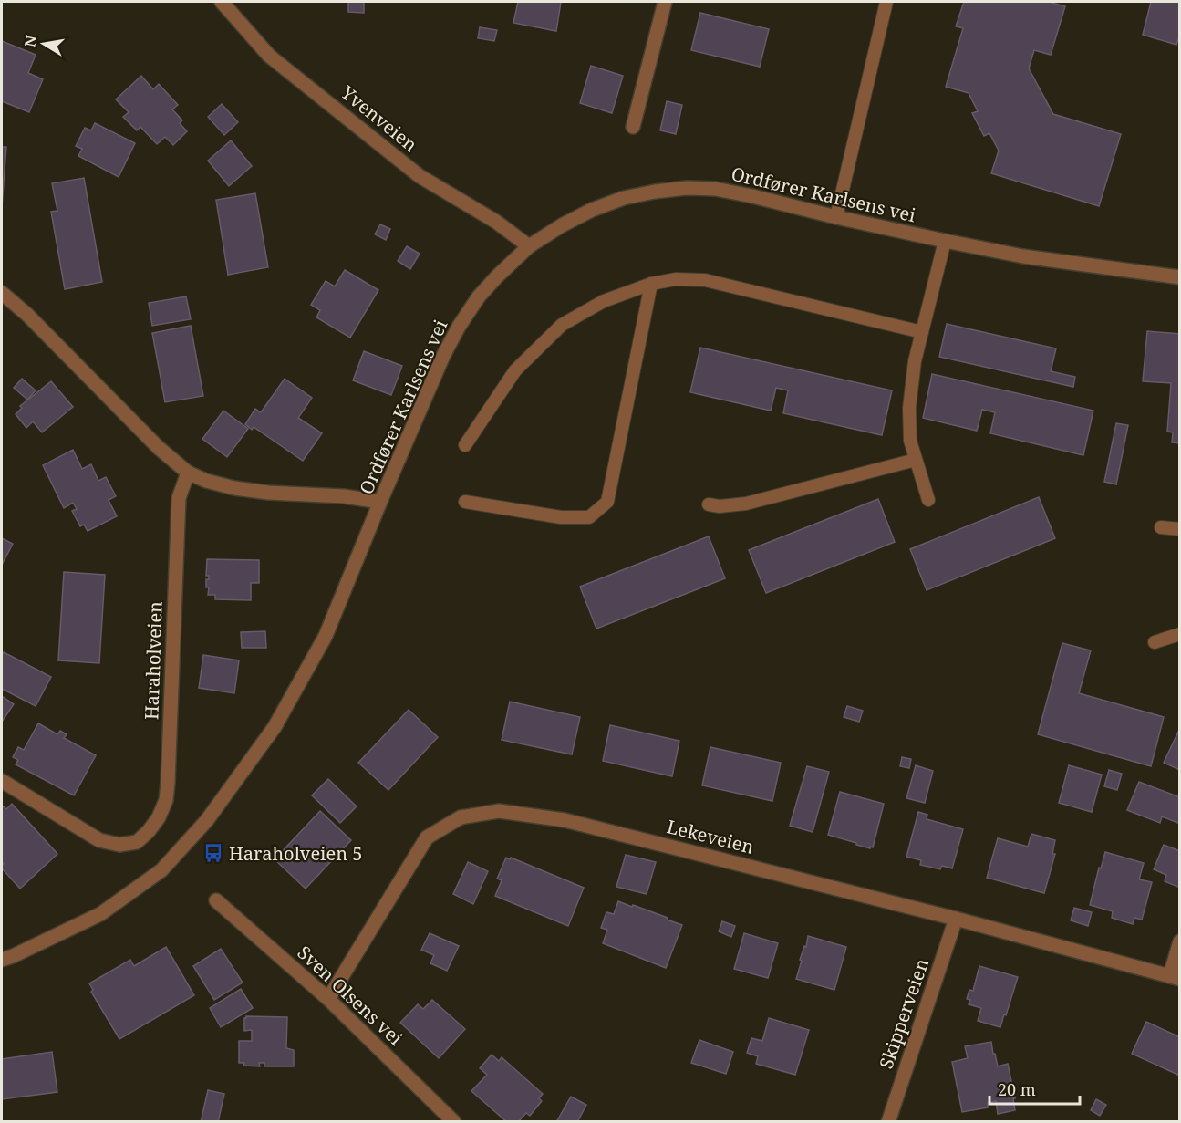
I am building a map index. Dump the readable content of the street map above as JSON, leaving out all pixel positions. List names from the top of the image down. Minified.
{"streets":{"street":["Yvenveien","Ordfører Karlsens vei","Haraholveien","Lekeveien","Sven Olsens vei","Skipperveien"]},"crossings":[["Yvenveien","Ordfører Karlsens vei"],["Lekeveien","Sven Olsens vei"],["Lekeveien","Skipperveien"]],"places":{"bus stop":["Haraholveien 5"]},"scale_bar":"20 m","north":"left"}
